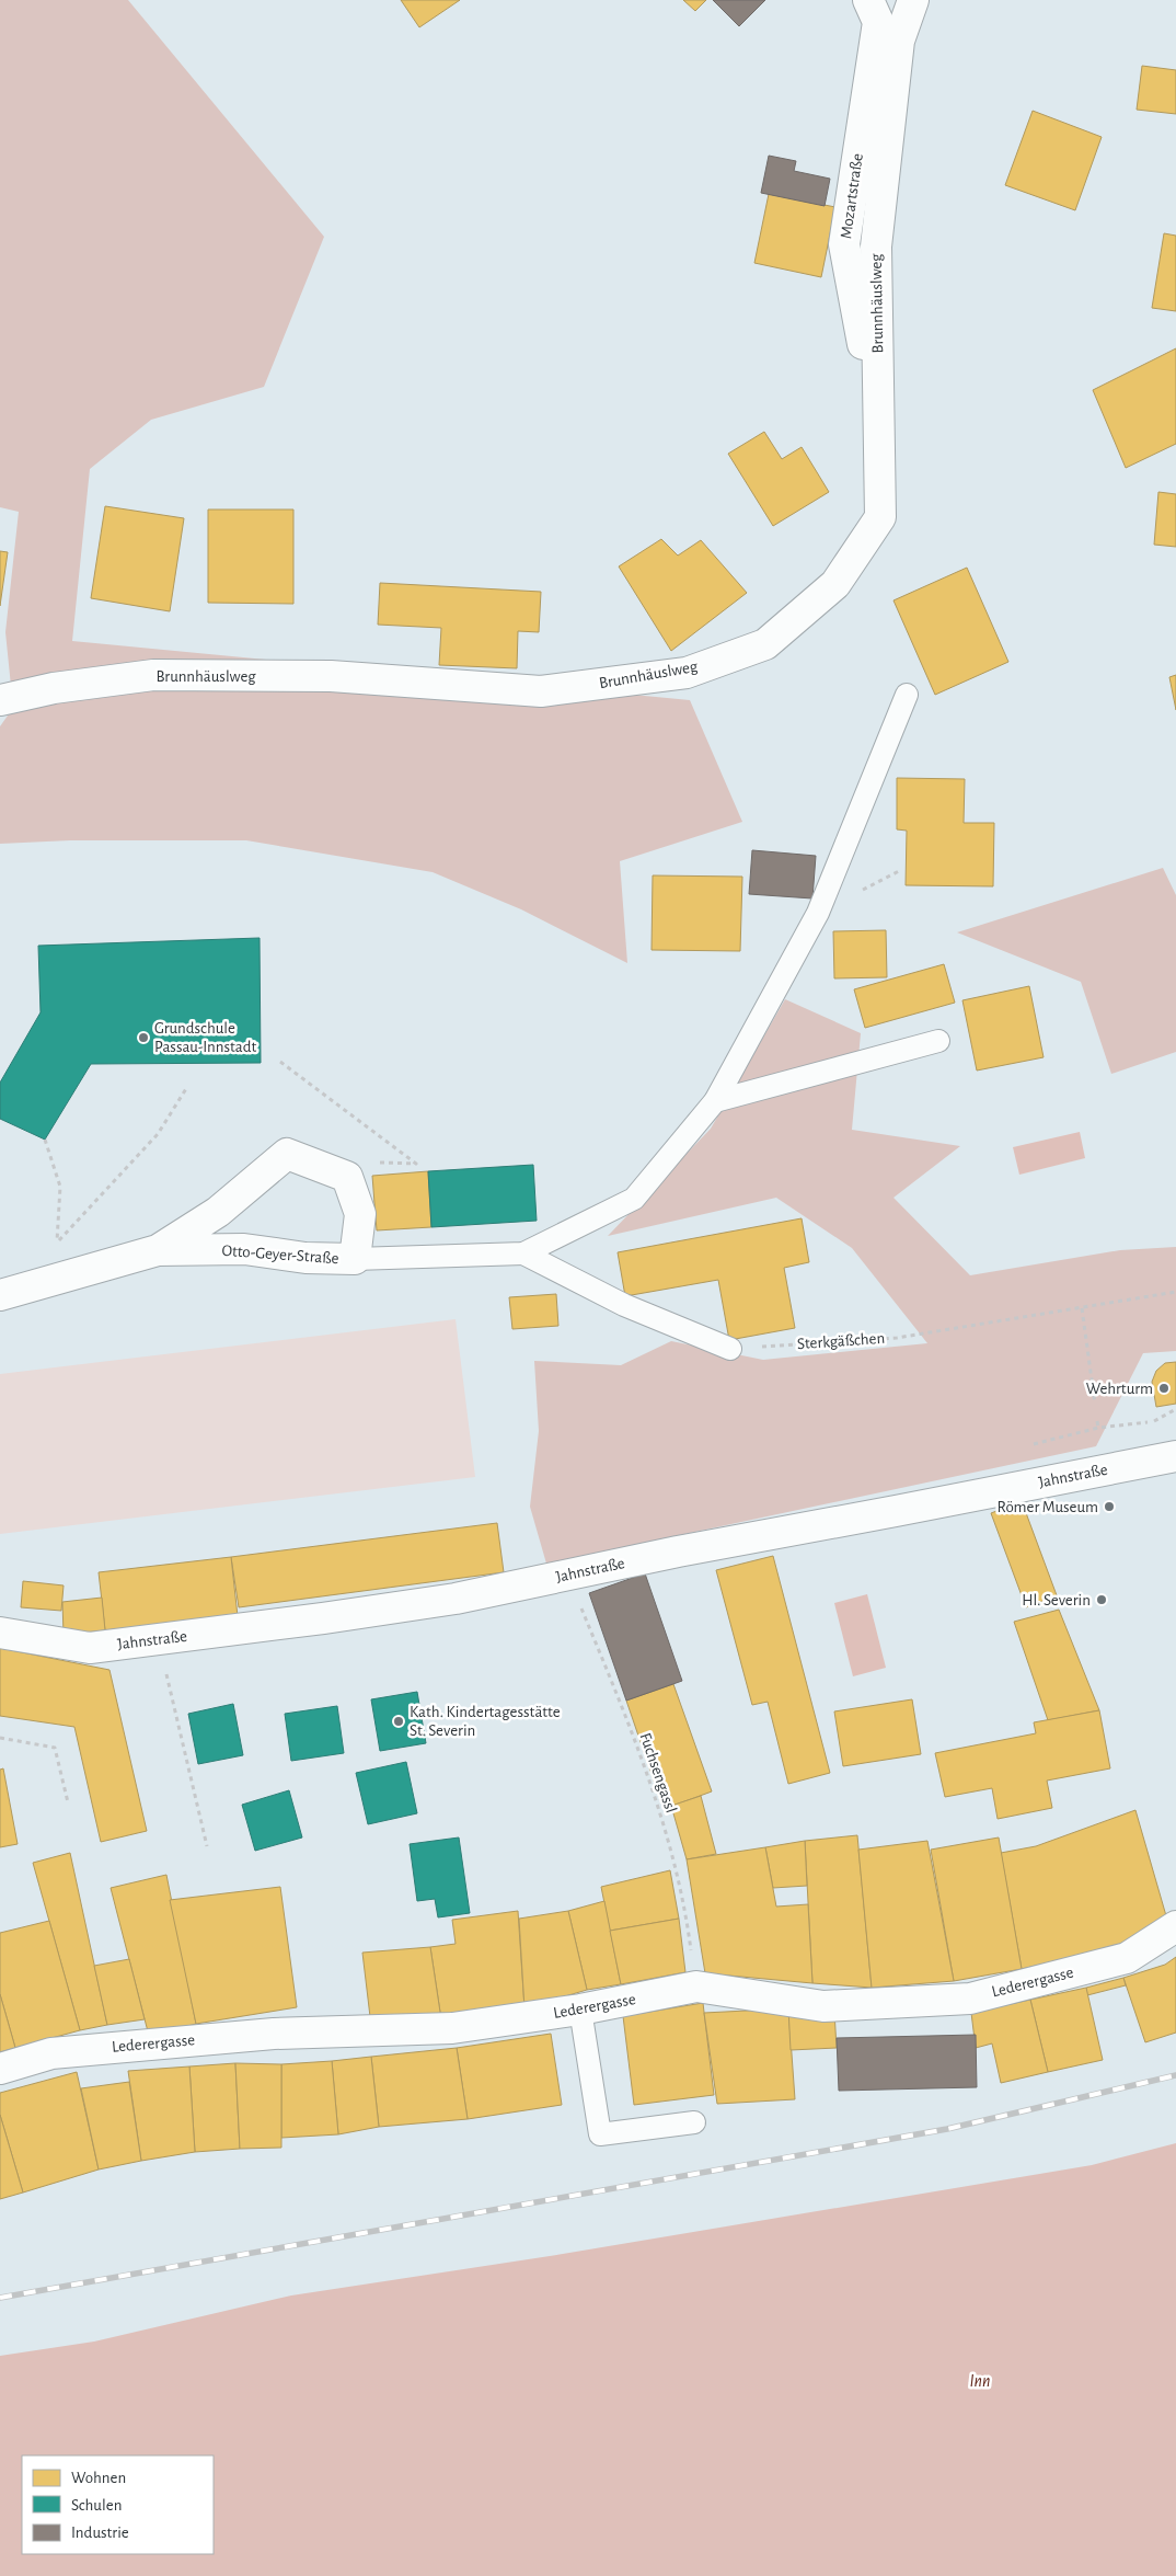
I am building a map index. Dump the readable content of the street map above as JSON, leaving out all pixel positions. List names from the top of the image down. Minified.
{"streets":{"street":["Mozartstraße","Brunnhäuslweg","Otto-Geyer-Straße","Jahnstraße","Lederergasse"],"path":["Sterkgäßchen","Fuchsengassl"]},"crossings":[["Mozartstraße","Brunnhäuslweg"],["Jahnstraße","Fuchsengassl"],["Fuchsengassl","Lederergasse"]],"water":["Inn"],"places":["Grundschule Passau-Innstadt","Wehrturm","Römer Museum","Hl. Severin","Kath. Kindertagesstätte St. Severin"],"legend":["Wohnen","Schulen","Industrie"]}
